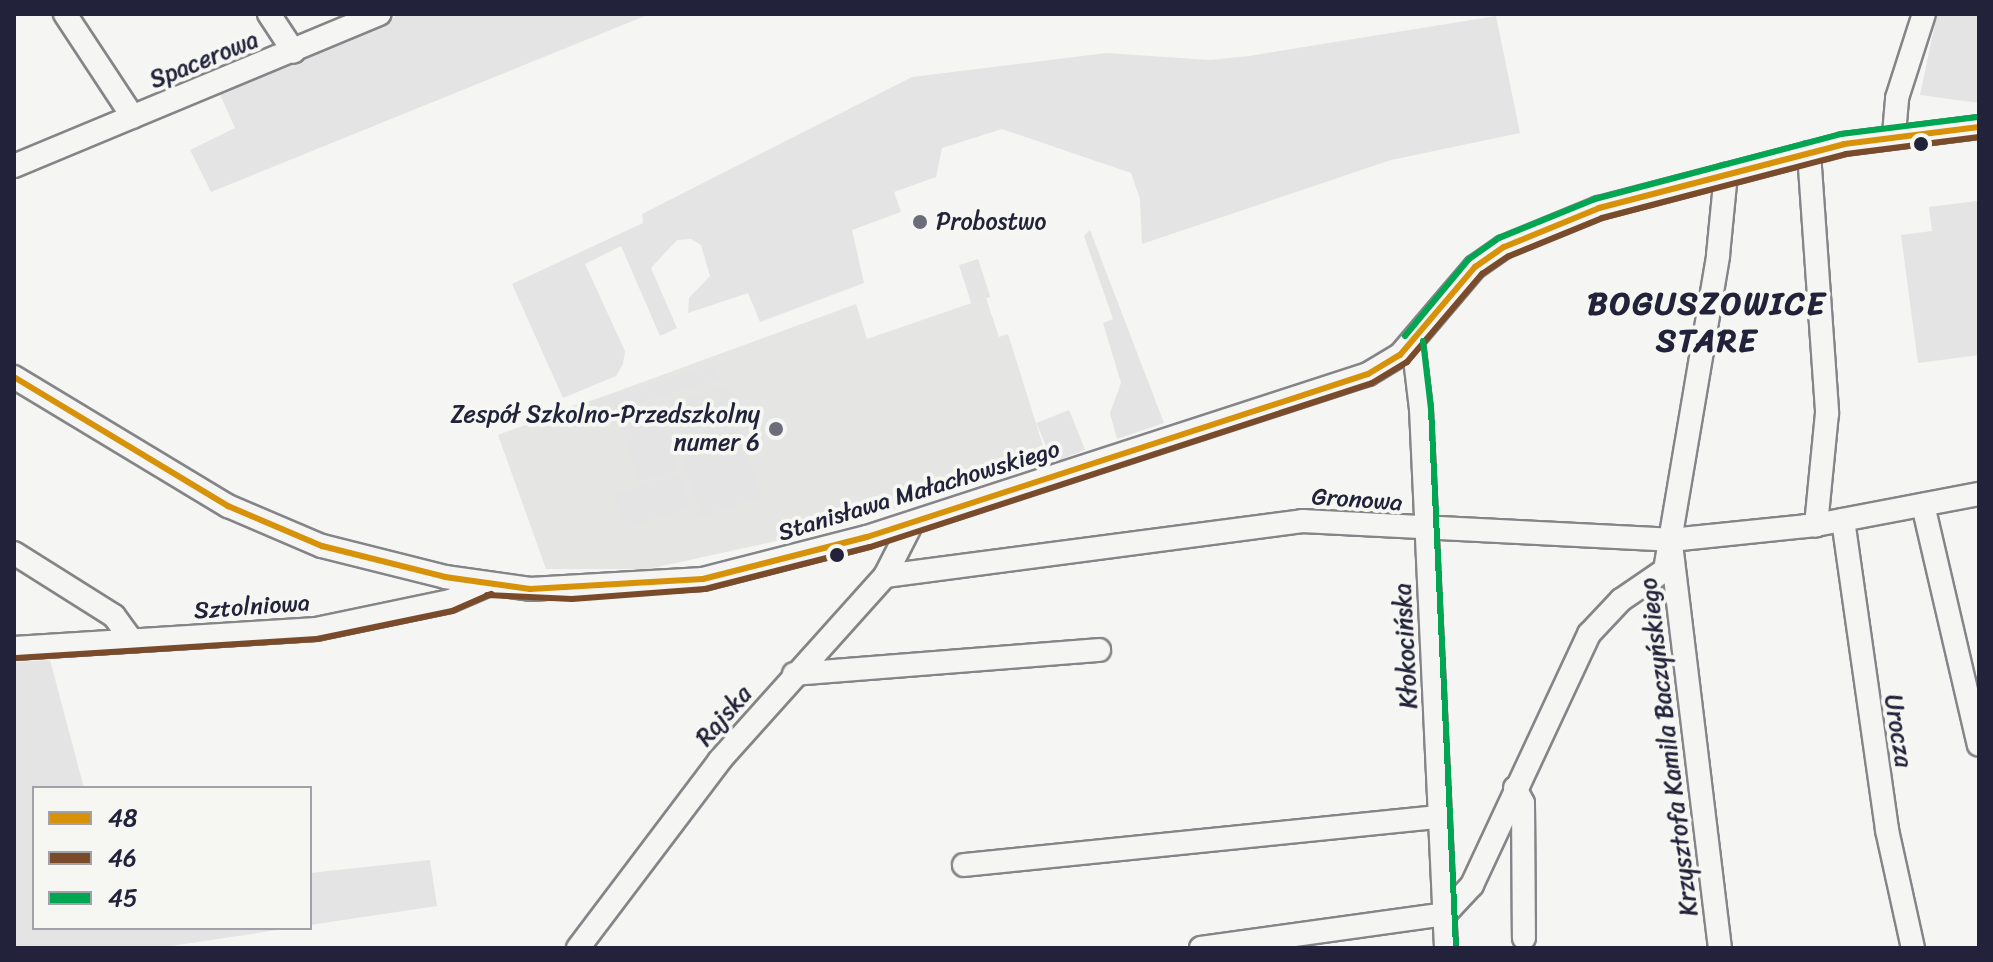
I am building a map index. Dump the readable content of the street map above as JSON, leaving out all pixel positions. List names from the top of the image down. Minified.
{"streets":{"street":["Spacerowa","Stanisława Małachowskiego","Gronowa","Sztolniowa","Kłokocińska","Rajska","Urocza","Krzysztofa Kamila Baczyńskiego"]},"crossings":[["Stanisława Małachowskiego","Sztolniowa"],["Stanisława Małachowskiego","Kłokocińska"],["Stanisława Małachowskiego","Rajska"],["Gronowa","Kłokocińska"],["Gronowa","Rajska"],["Gronowa","Urocza"],["Gronowa","Krzysztofa Kamila Baczyńskiego"]],"districts":["BOGUSZOWICE STARE"],"places":["Probostwo","Zespół Szkolno-Przedszkolny numer 6"],"lines":["transit line 45","transit line 48","transit line 46"],"legend":["48","46","45"]}
